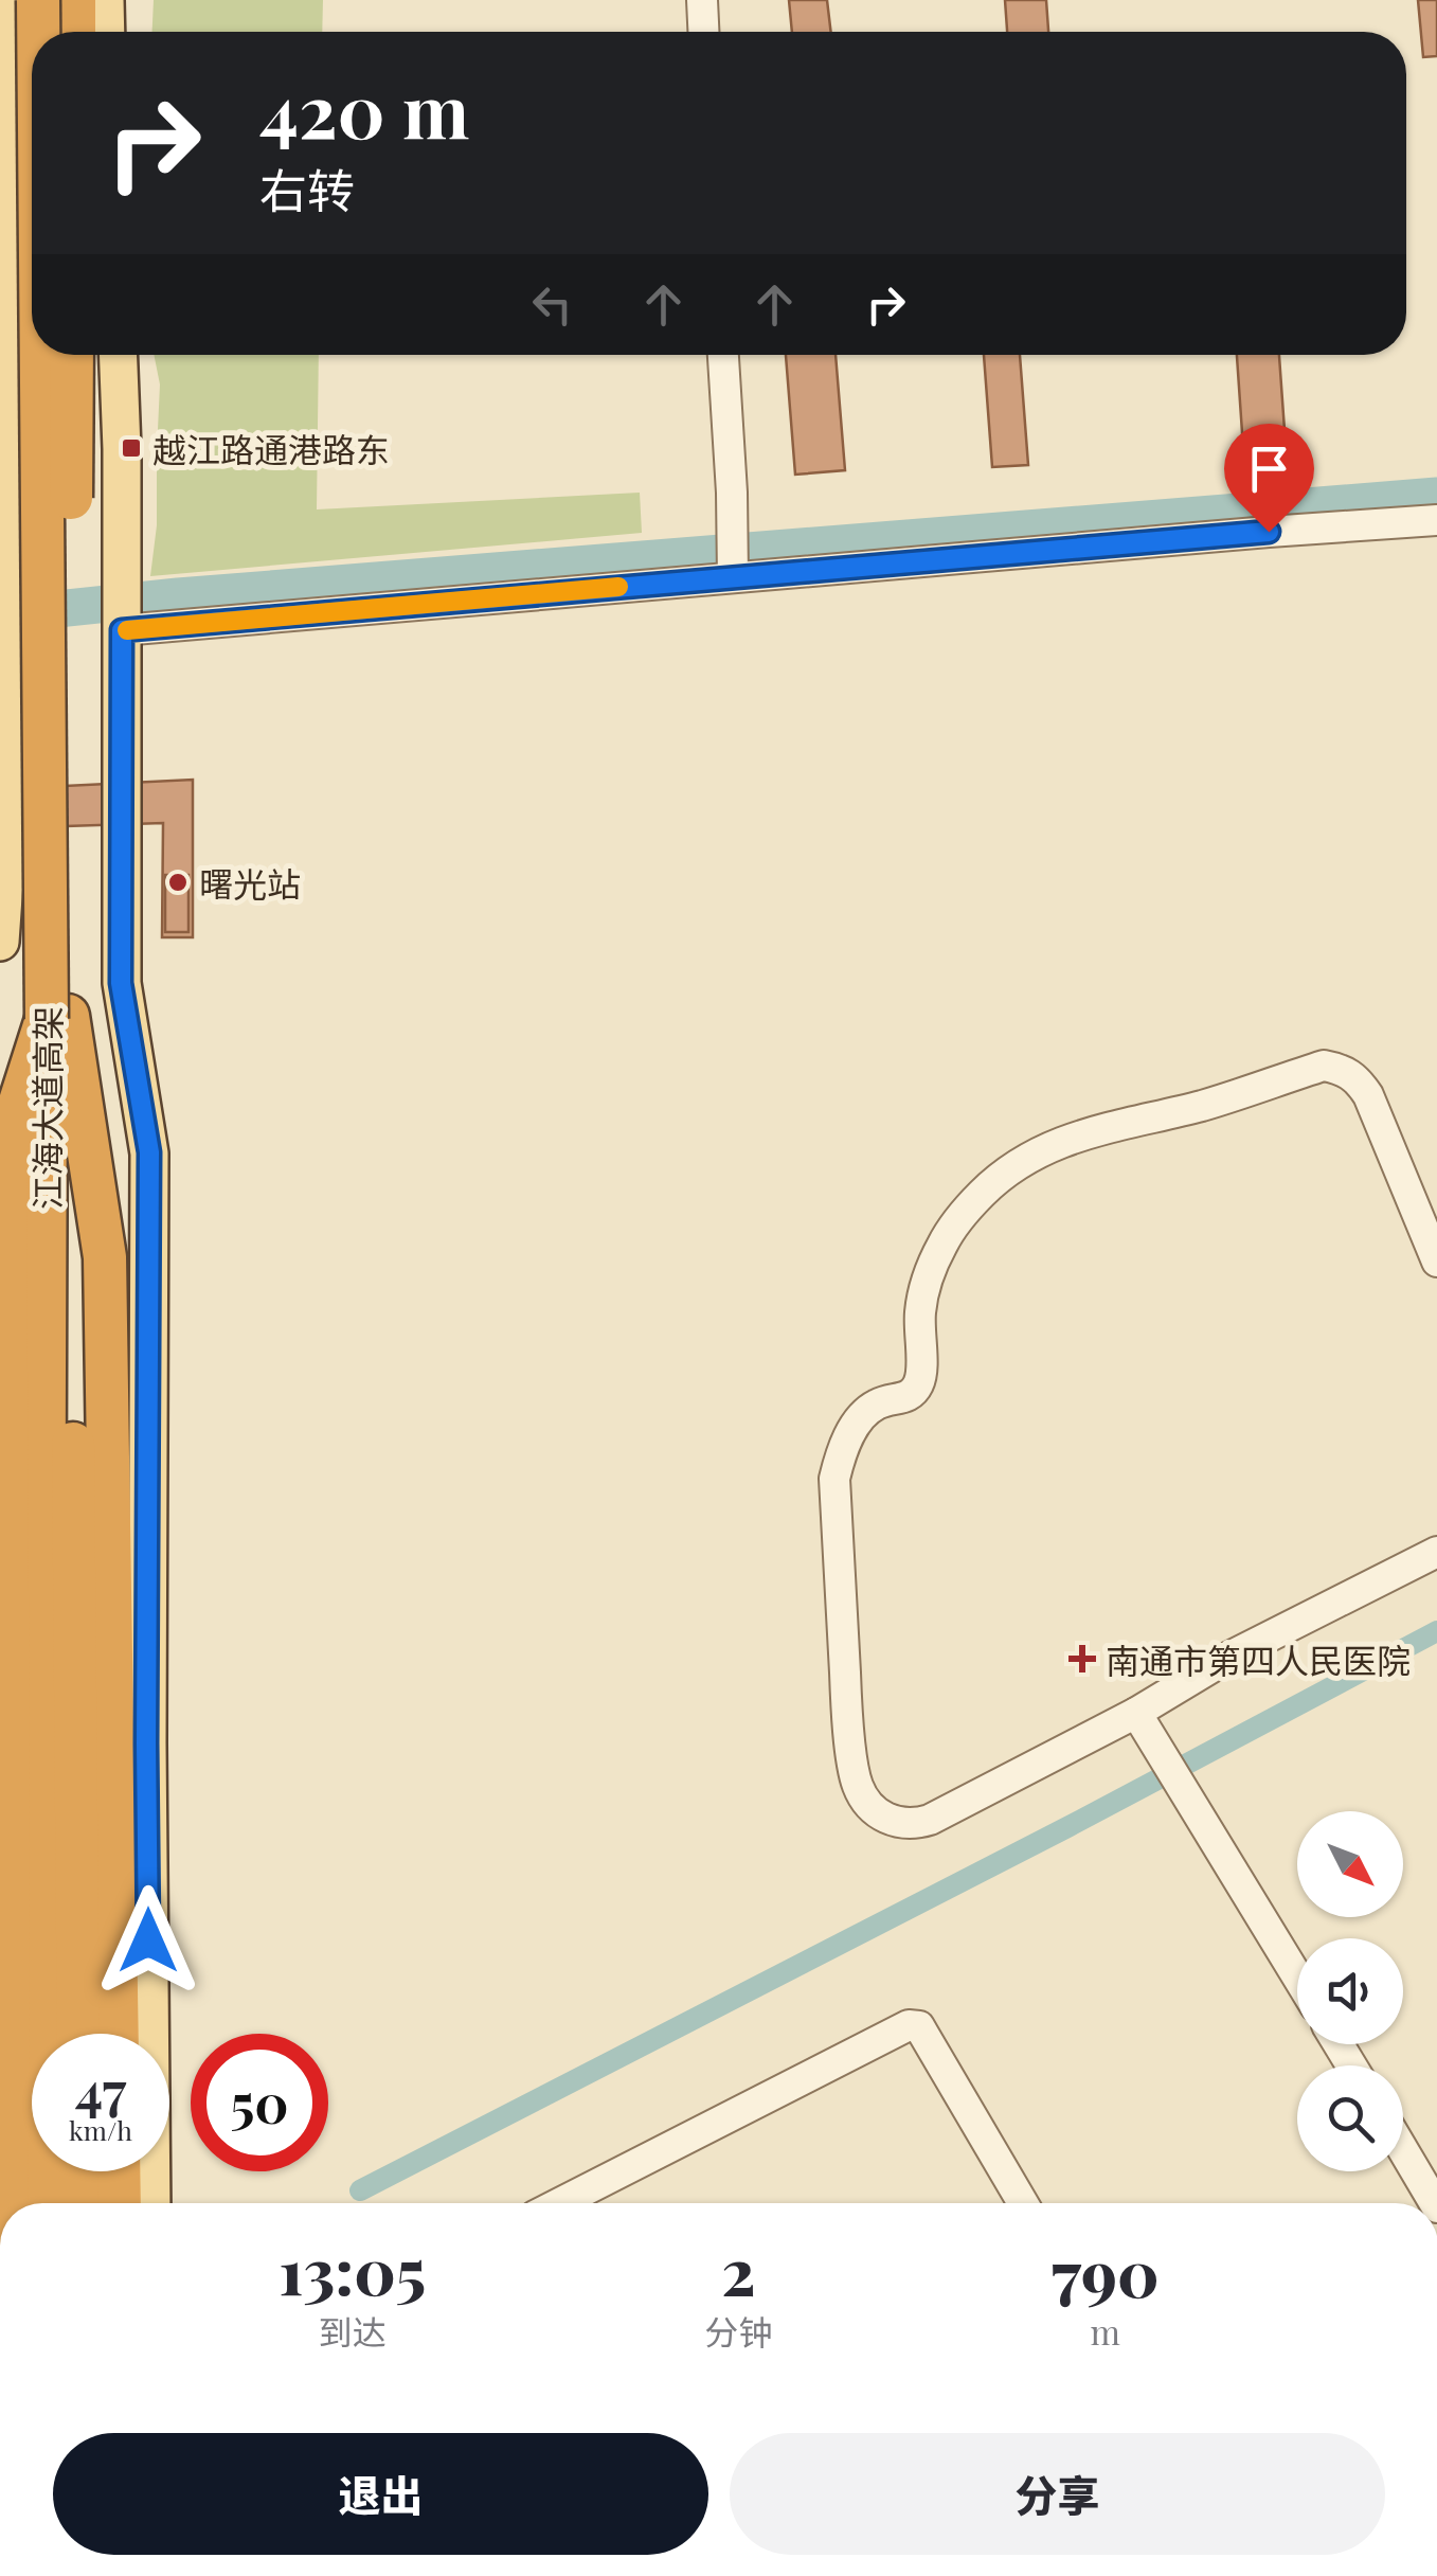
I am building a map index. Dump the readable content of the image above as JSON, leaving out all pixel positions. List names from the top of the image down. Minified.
{"streets":{"highway":["江海大道高架"]},"places":{"transit":["越江路通港路东"],"other":["曙光站"],"health":["南通市第四人民医院"]},"north":"bottom right","page":{"turn":["420 m","右转"],"speed":"47 km/h","limit":"50","eta":["13:05","到达","2","分钟","790","m"],"buttons":["退出","分享"]}}
